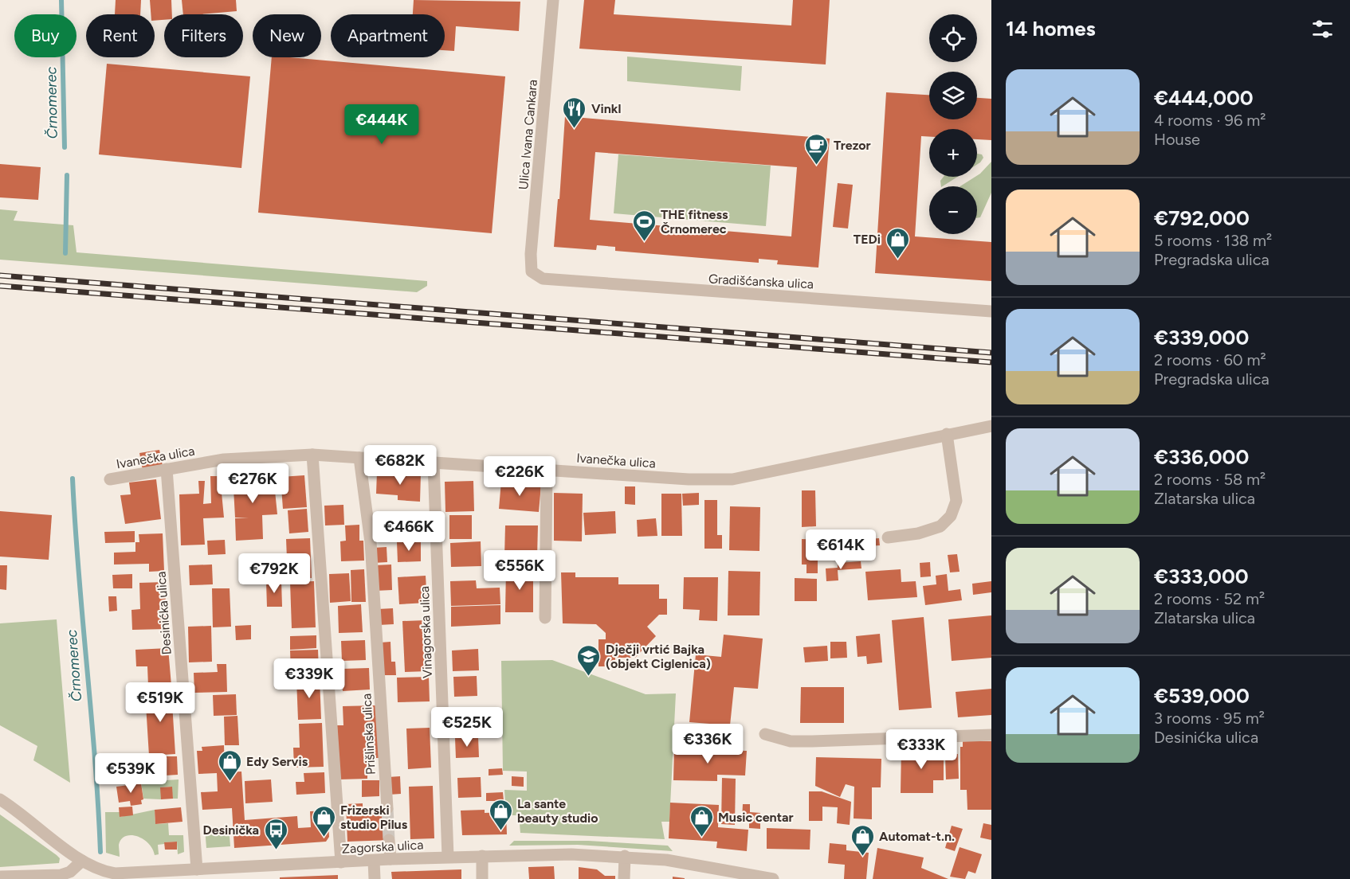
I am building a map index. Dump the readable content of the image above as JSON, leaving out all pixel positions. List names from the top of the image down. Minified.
{"streets":{"street":["Ulica Ivana Cankara","Gradišćanska ulica","Ivanečka ulica","Desinićka ulica","Vinagorska ulica","Prišlinska ulica","Zagorska ulica"]},"crossings":[["Ulica Ivana Cankara","Gradišćanska ulica"],["Ivanečka ulica","Desinićka ulica"],["Ivanečka ulica","Vinagorska ulica"],["Ivanečka ulica","Prišlinska ulica"],["Desinićka ulica","Zagorska ulica"],["Vinagorska ulica","Zagorska ulica"]],"water":["Črnomerec"],"places":{"restaurant":["Vinkl"],"cafe":["Trezor"],"sports":["THE fitness Črnomerec"],"shop":["TEDi","Edy Servis","La sante beauty studio","Frizerski studio Pilus","Music centar","Automat-t.n."],"school or university":["Dječji vrtić Bajka (objekt Ciglenica)"],"bus stop":["Desinička"]},"page":{"heading":"14 homes","map_buttons":["+","−"],"chip":["Buy","Rent","Filters","New","Apartment"],"list":[{"name":"€444,000","note":"4 rooms · 96 m² · House"},{"name":"€792,000","note":"5 rooms · 138 m² · Pregradska ulica"},{"name":"€339,000","note":"2 rooms · 60 m² · Pregradska ulica"},{"name":"€336,000","note":"2 rooms · 58 m² · Zlatarska ulica"},{"name":"€333,000","note":"2 rooms · 52 m² · Zlatarska ulica"},{"name":"€539,000","note":"3 rooms · 95 m² · Desinićka ulica"}],"price":["€444K","€682K","€226K","€276K","€466K","€614K","€556K","€792K","€339K","€519K","€525K","€336K","€333K","€539K"]}}
